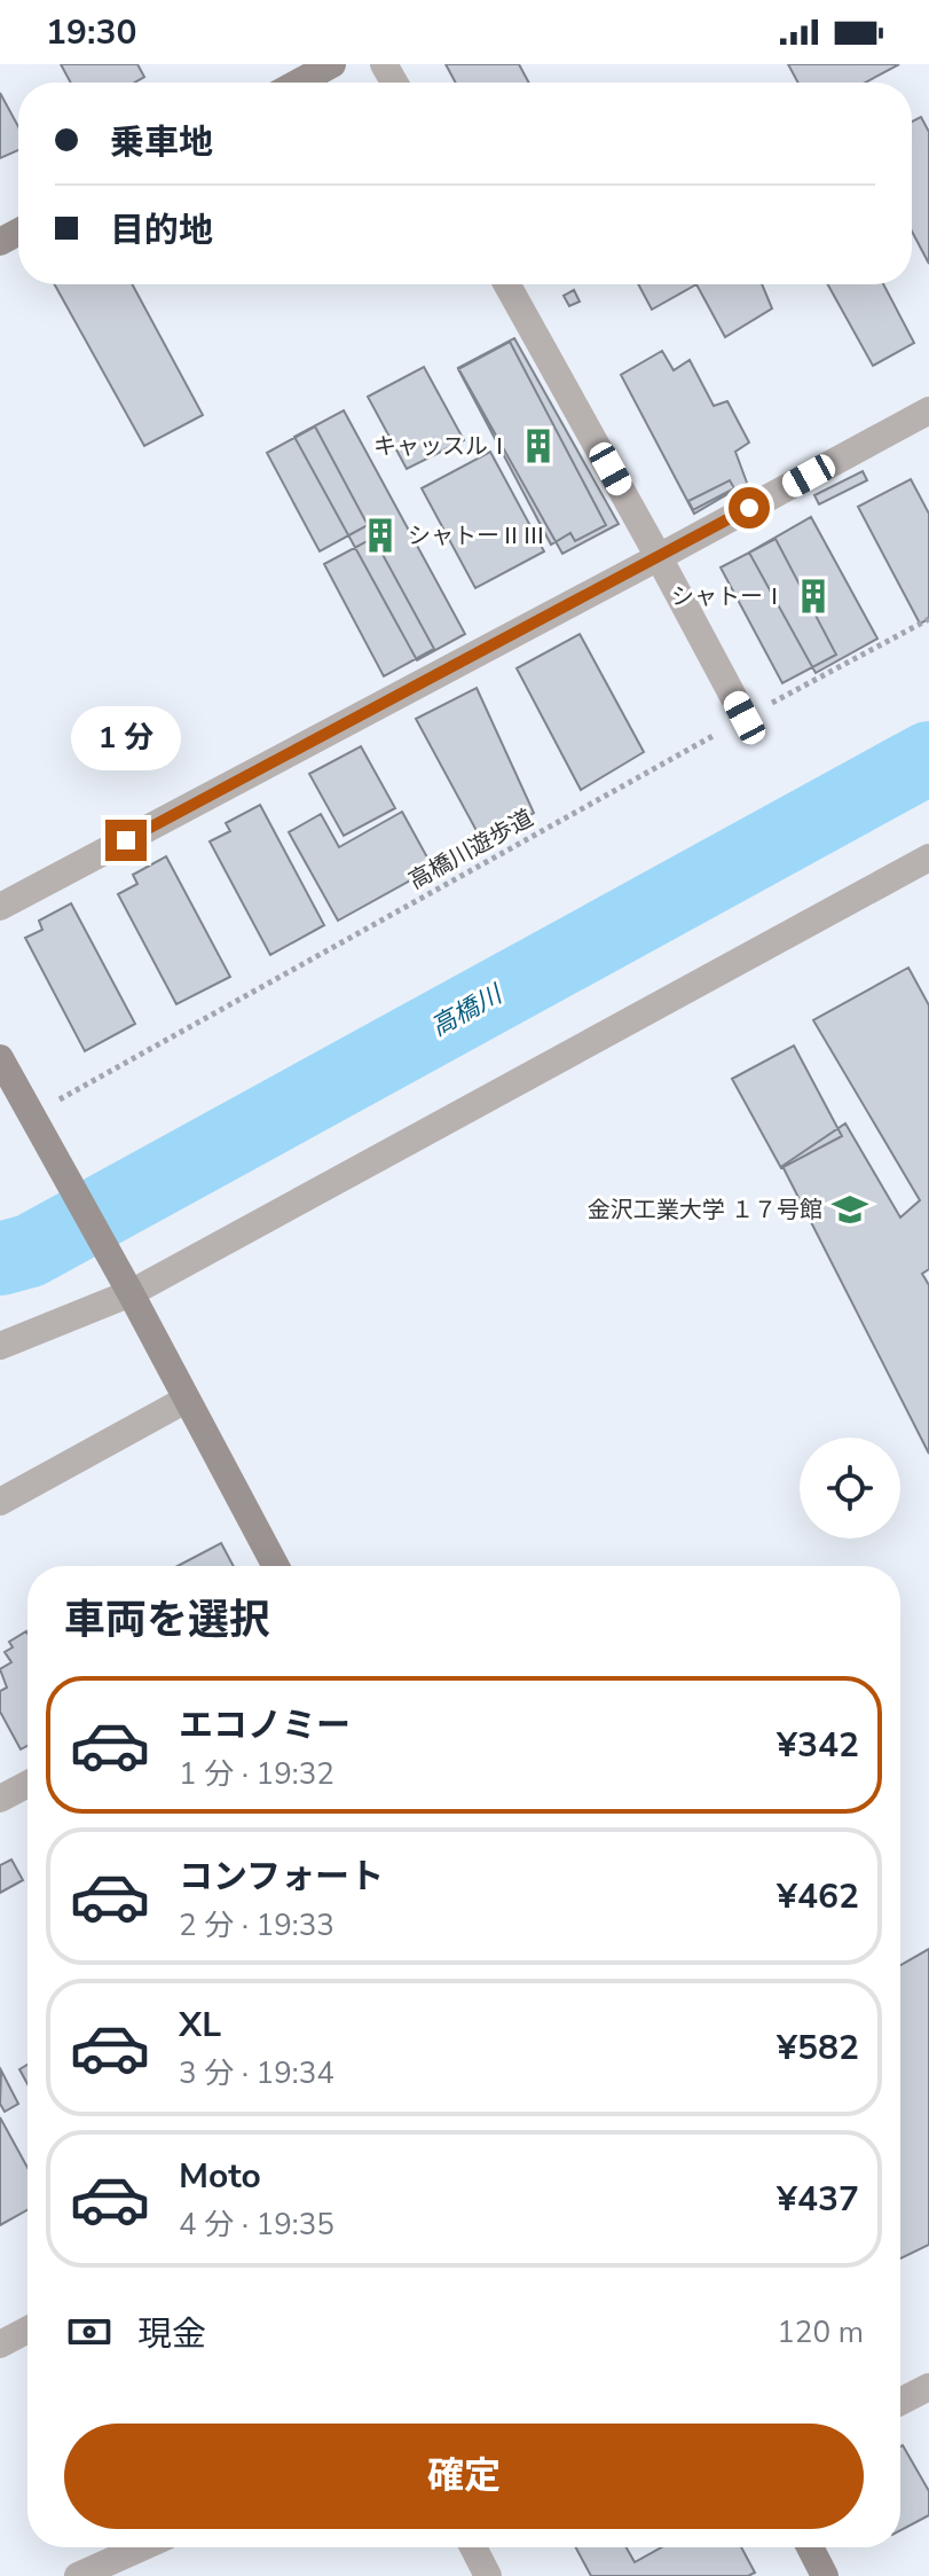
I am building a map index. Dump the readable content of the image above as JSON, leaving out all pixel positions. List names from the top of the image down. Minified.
{"streets":{"path":["高橋川遊歩道"]},"water":["高橋川"],"places":{"building":["キャッスルⅠ","シャトーⅡⅢ","シャトーⅠ"],"school or university":["金沢工業大学 １７号館"]},"page":{"status":"19:30","banner":["乗車地","目的地"],"bubble":"1 分","heading":"車両を選択","list":[{"name":"エコノミー","note":"1 分 · 19:32","value":"¥342"},{"name":"コンフォート","note":"2 分 · 19:33","value":"¥462"},{"name":"XL","note":"3 分 · 19:34","value":"¥582"},{"name":"Moto","note":"4 分 · 19:35","value":"¥437"}],"pay":["現金","120 m"],"buttons":"確定"}}
